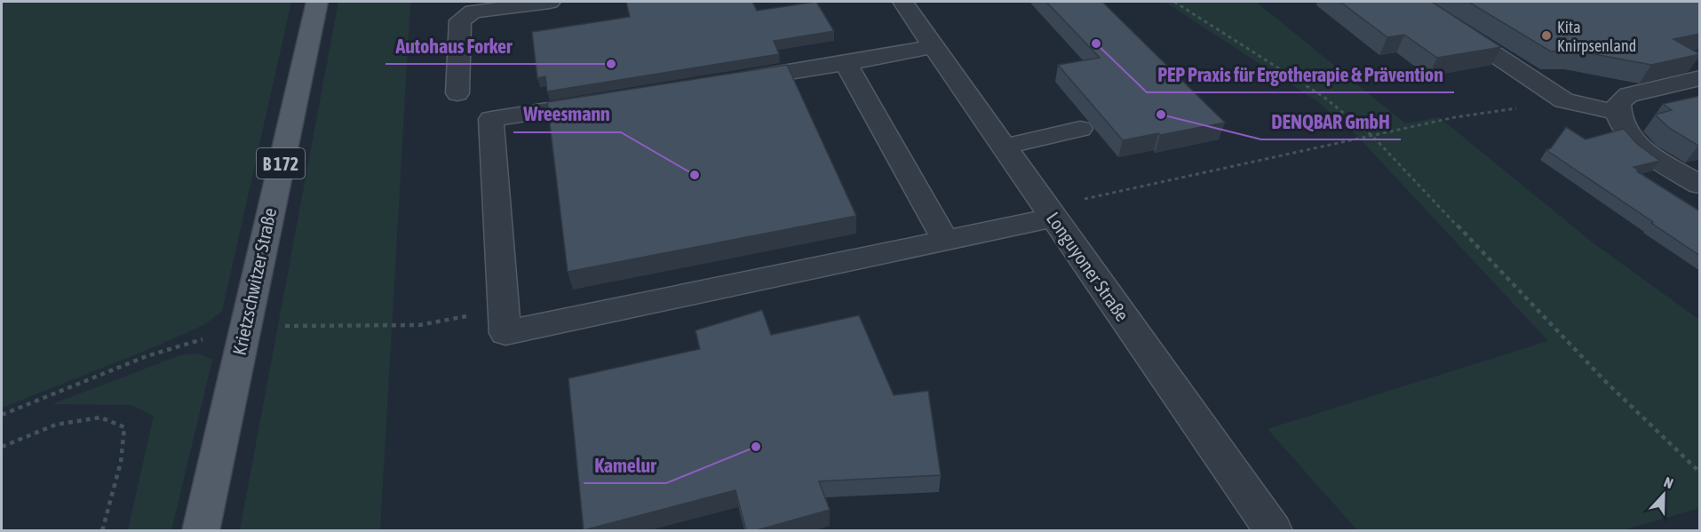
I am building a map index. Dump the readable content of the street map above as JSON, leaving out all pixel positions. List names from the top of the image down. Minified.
{"streets":{"main road":["B 172","Krietzschwitzer Straße"],"street":["Longuyoner Straße"]},"places":["Kita Knirpsenland","PEP Praxis für Ergotherapie & Prävention","Autohaus Forker","DENQBAR GmbH","Wreesmann","Kamelur"],"north":"top"}
